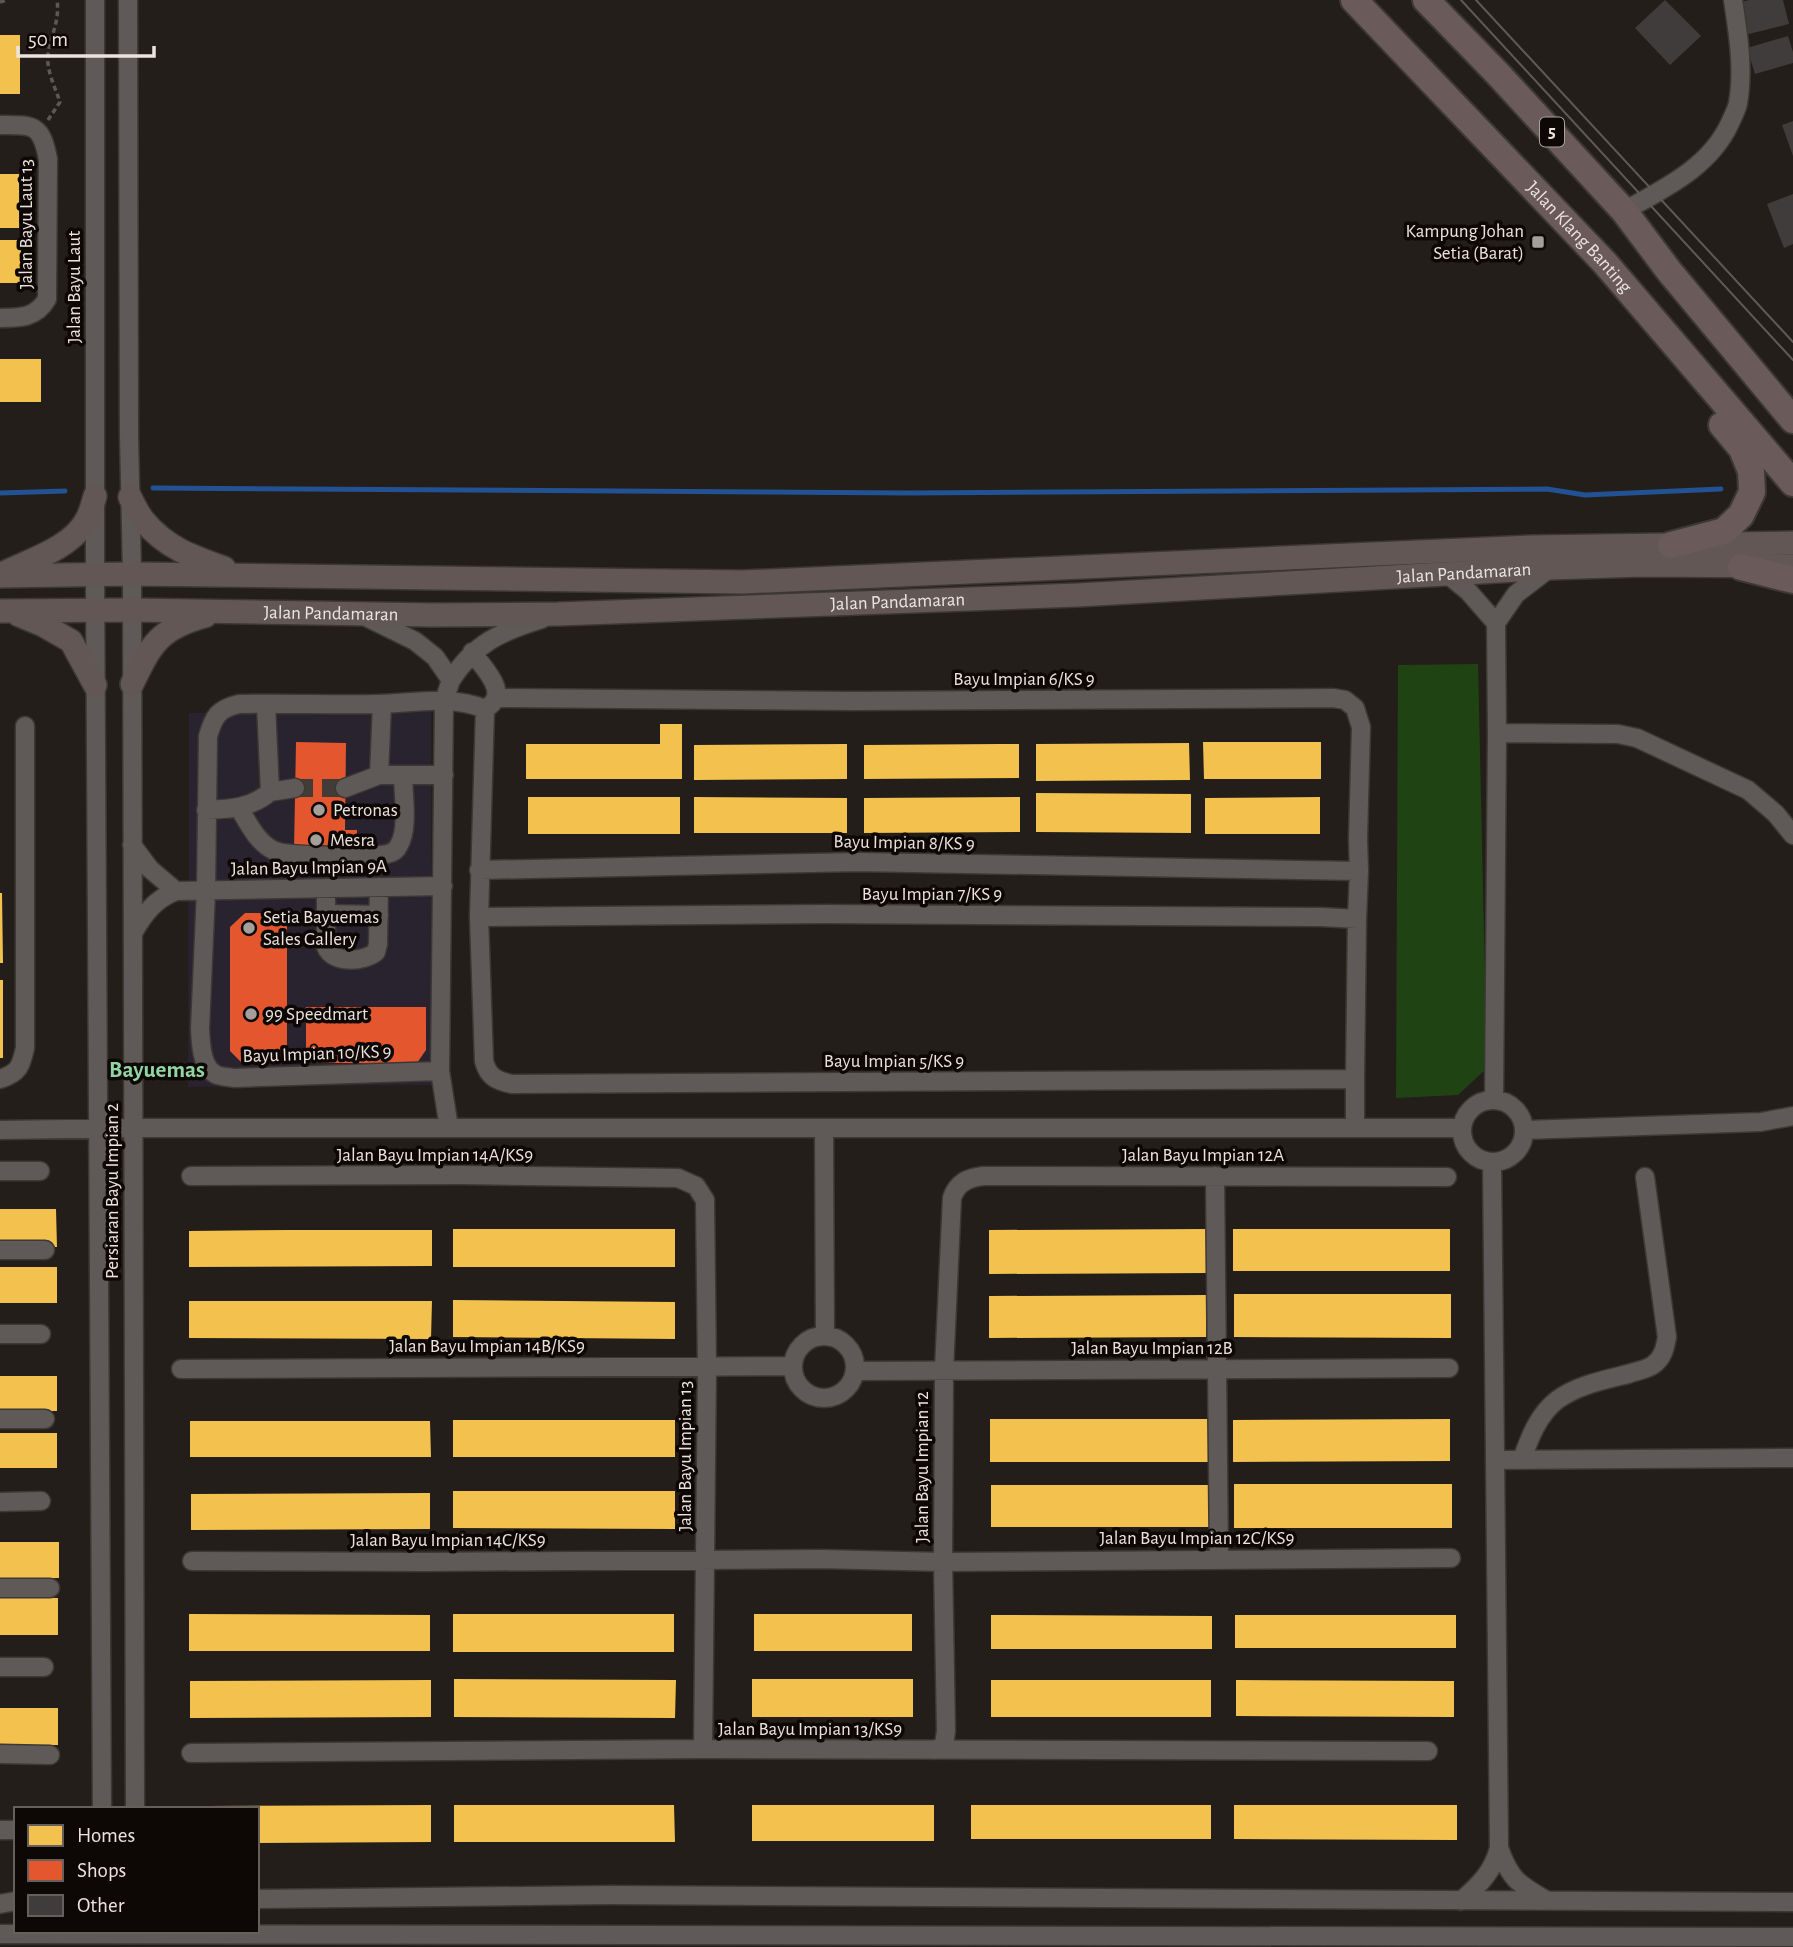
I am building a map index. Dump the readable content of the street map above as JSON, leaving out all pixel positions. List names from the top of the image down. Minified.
{"streets":{"highway":["5","Jalan Klang Banting"],"main road":["Jalan Pandamaran"],"street":["Jalan Bayu Laut 13","Jalan Bayu Laut","Bayu Impian 6/KS 9","Bayu Impian 8/KS 9","Jalan Bayu Impian 9A","Bayu Impian 7/KS 9","Bayu Impian 10/KS 9","Bayu Impian 5/KS 9","Jalan Bayu Impian 14A/KS9","Jalan Bayu Impian 12A","Persiaran Bayu Impian 2","Jalan Bayu Impian 14B/KS9","Jalan Bayu Impian 12B","Jalan Bayu Impian 13","Jalan Bayu Impian 12","Jalan Bayu Impian 12C/KS9","Jalan Bayu Impian 14C/KS9","Jalan Bayu Impian 13/KS9"]},"crossings":[["Jalan Bayu Laut","Jalan Pandamaran"],["Jalan Bayu Laut","Persiaran Bayu Impian 2"],["Jalan Pandamaran","Persiaran Bayu Impian 2"],["Bayu Impian 6/KS 9","Bayu Impian 8/KS 9"],["Jalan Bayu Impian 9A","Bayu Impian 10/KS 9"],["Bayu Impian 7/KS 9","Bayu Impian 5/KS 9"],["Jalan Bayu Impian 14A/KS9","Jalan Bayu Impian 13"],["Jalan Bayu Impian 12A","Jalan Bayu Impian 12"],["Jalan Bayu Impian 14B/KS9","Jalan Bayu Impian 12B"],["Jalan Bayu Impian 14B/KS9","Jalan Bayu Impian 13"],["Jalan Bayu Impian 12B","Jalan Bayu Impian 12"],["Jalan Bayu Impian 13","Jalan Bayu Impian 12C/KS9"],["Jalan Bayu Impian 13","Jalan Bayu Impian 14C/KS9"],["Jalan Bayu Impian 13","Jalan Bayu Impian 13/KS9"],["Jalan Bayu Impian 12","Jalan Bayu Impian 12C/KS9"],["Jalan Bayu Impian 12","Jalan Bayu Impian 13/KS9"],["Jalan Bayu Impian 12C/KS9","Jalan Bayu Impian 14C/KS9"]],"districts":["Bayuemas"],"places":{"transit":["Kampung Johan Setia (Barat)"],"other":["Petronas","Mesra","Setia Bayuemas Sales Gallery","99 Speedmart"]},"legend":["Homes","Shops","Other"],"scale_bar":"50 m"}
